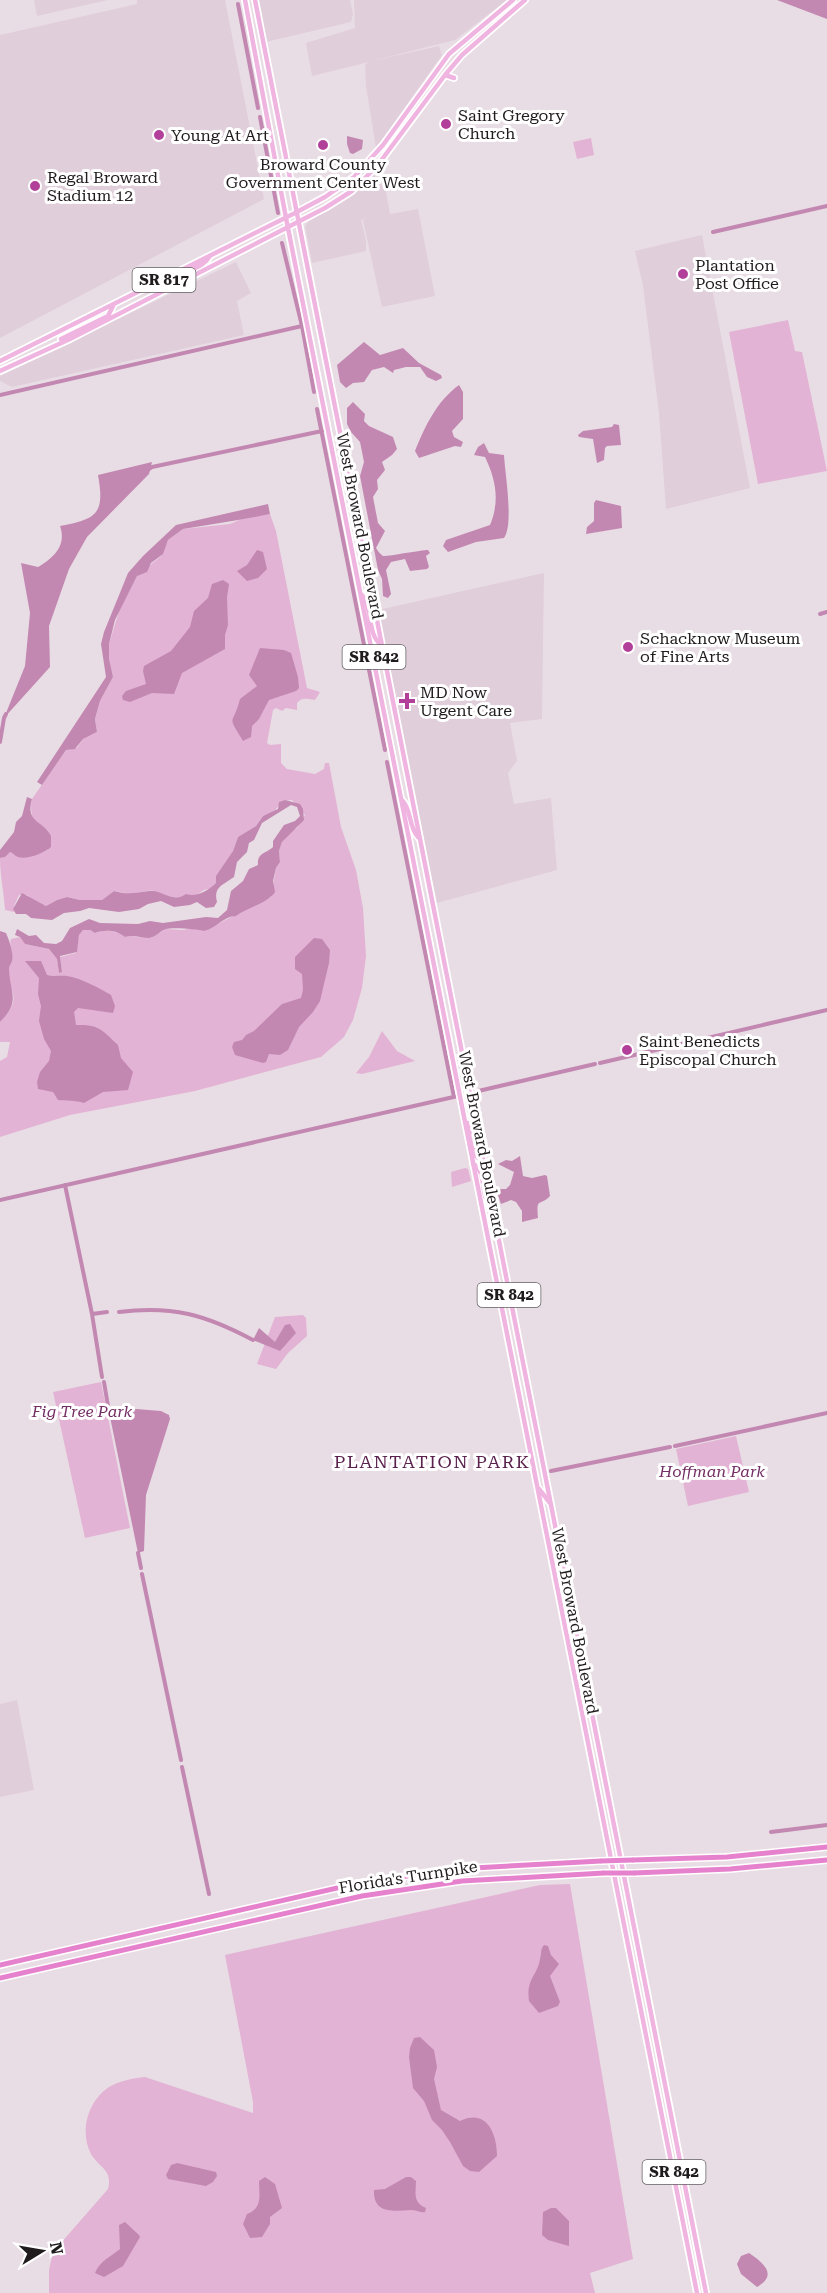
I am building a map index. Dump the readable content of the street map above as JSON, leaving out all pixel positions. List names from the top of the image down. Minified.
{"streets":{"highway":["Florida's Turnpike"],"main road":["SR 817","West Broward Boulevard","SR 842"]},"crossings":[["SR 817","West Broward Boulevard"]],"districts":["PLANTATION PARK"],"parks":["Fig Tree Park","Hoffman Park"],"places":{"other":["Saint Gregory Church","Young At Art","Broward County Government Center West","Regal Broward Stadium 12","Plantation Post Office","Schacknow Museum of Fine Arts","Saint Benedicts Episcopal Church"],"health":["MD Now Urgent Care"]},"north":"right"}
